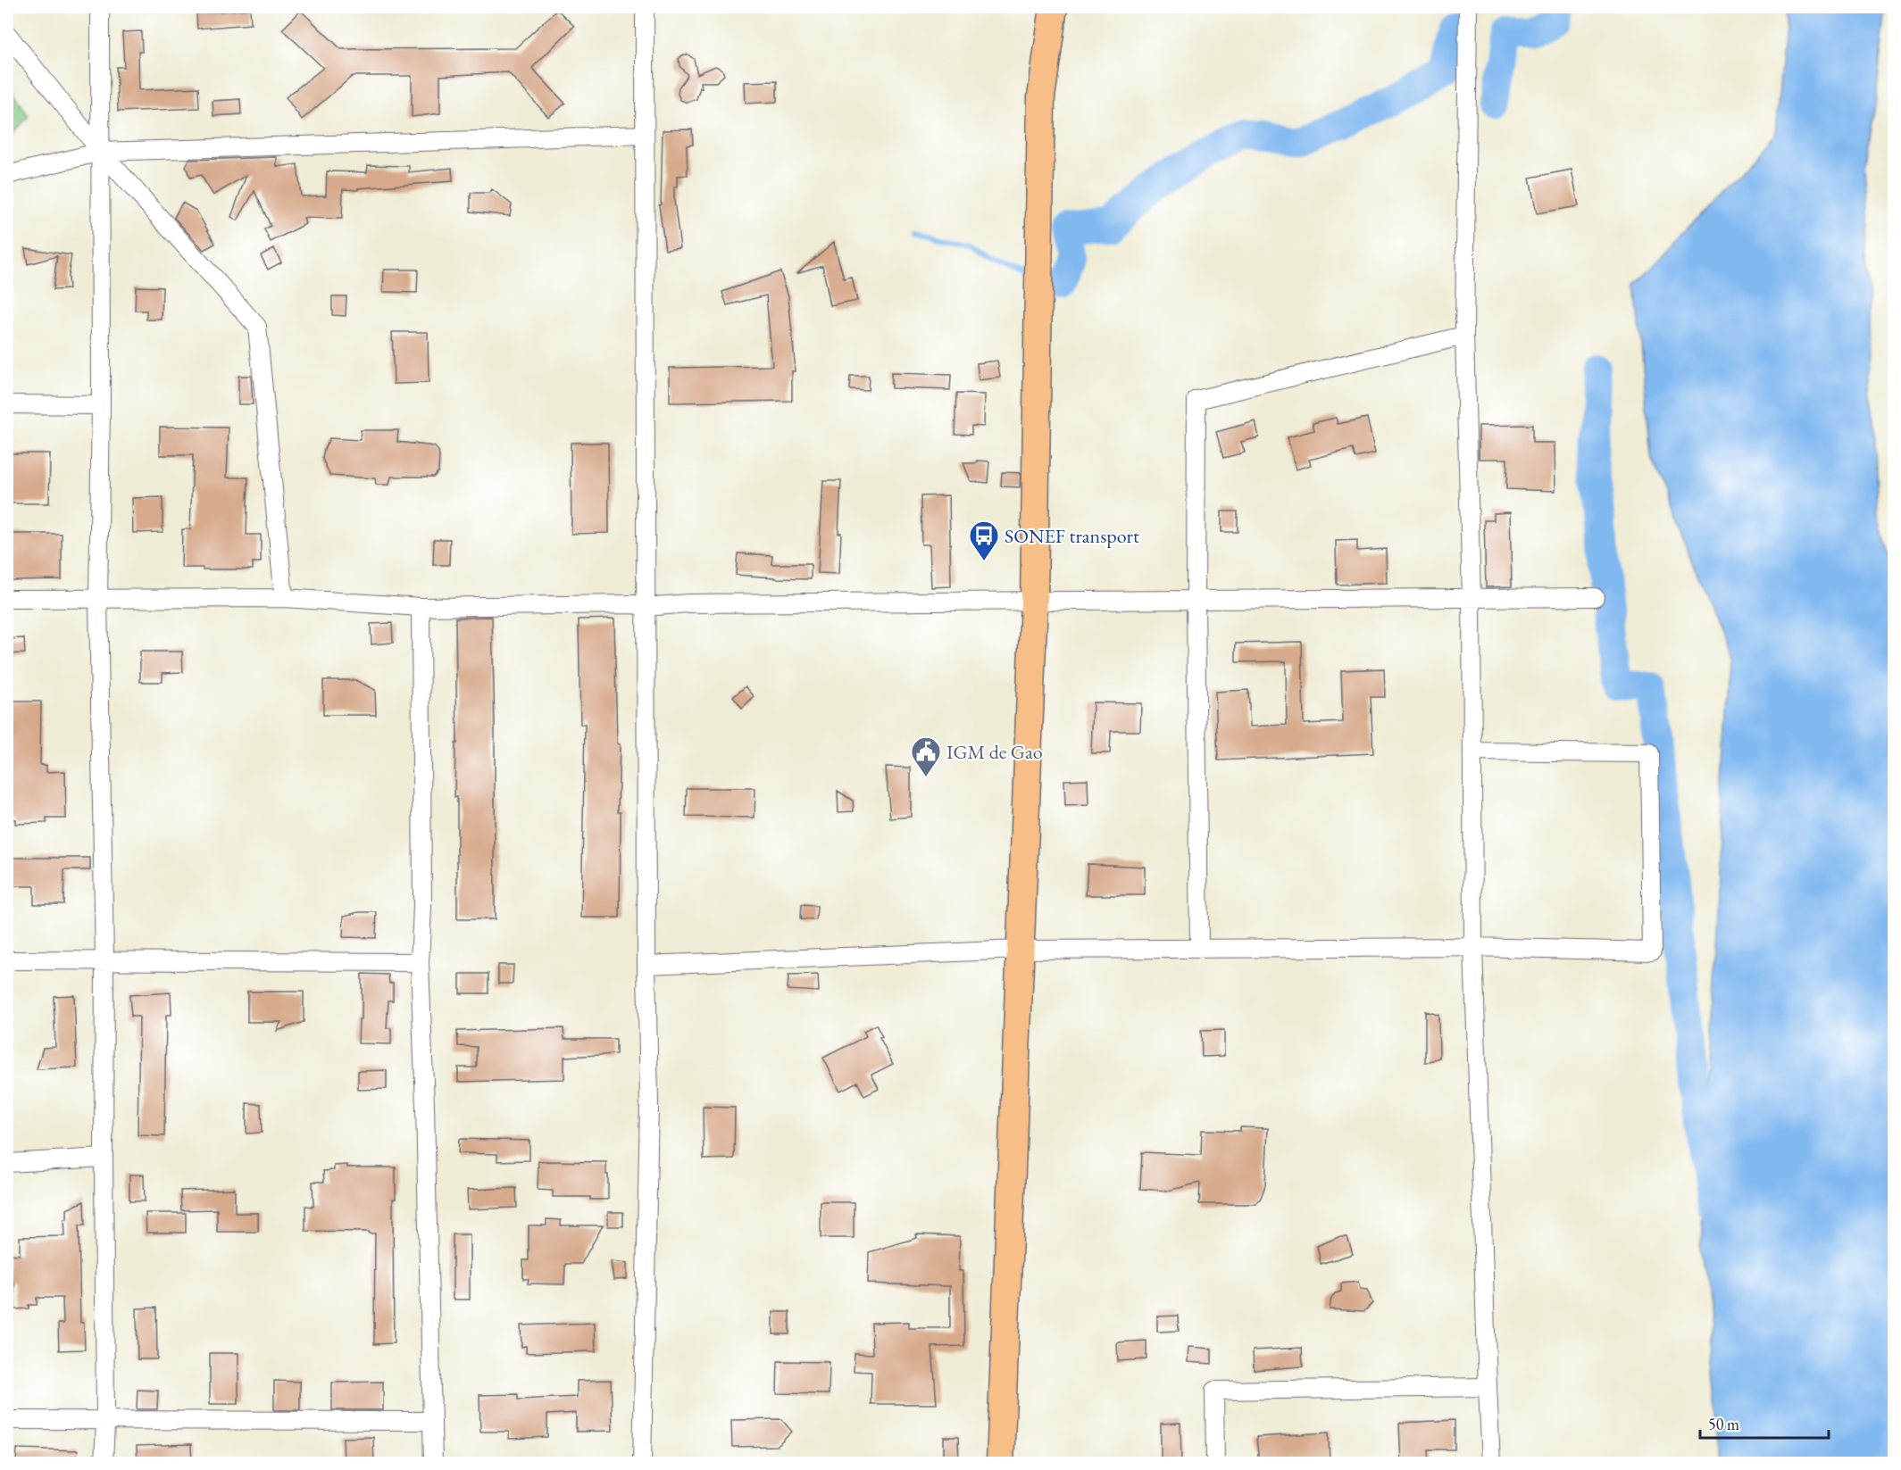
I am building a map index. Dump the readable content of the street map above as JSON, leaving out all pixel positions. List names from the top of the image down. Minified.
{"places":{"bus stop":["SONEF transport"],"public building":["IGM de Gao"]},"scale_bar":"50 m"}
